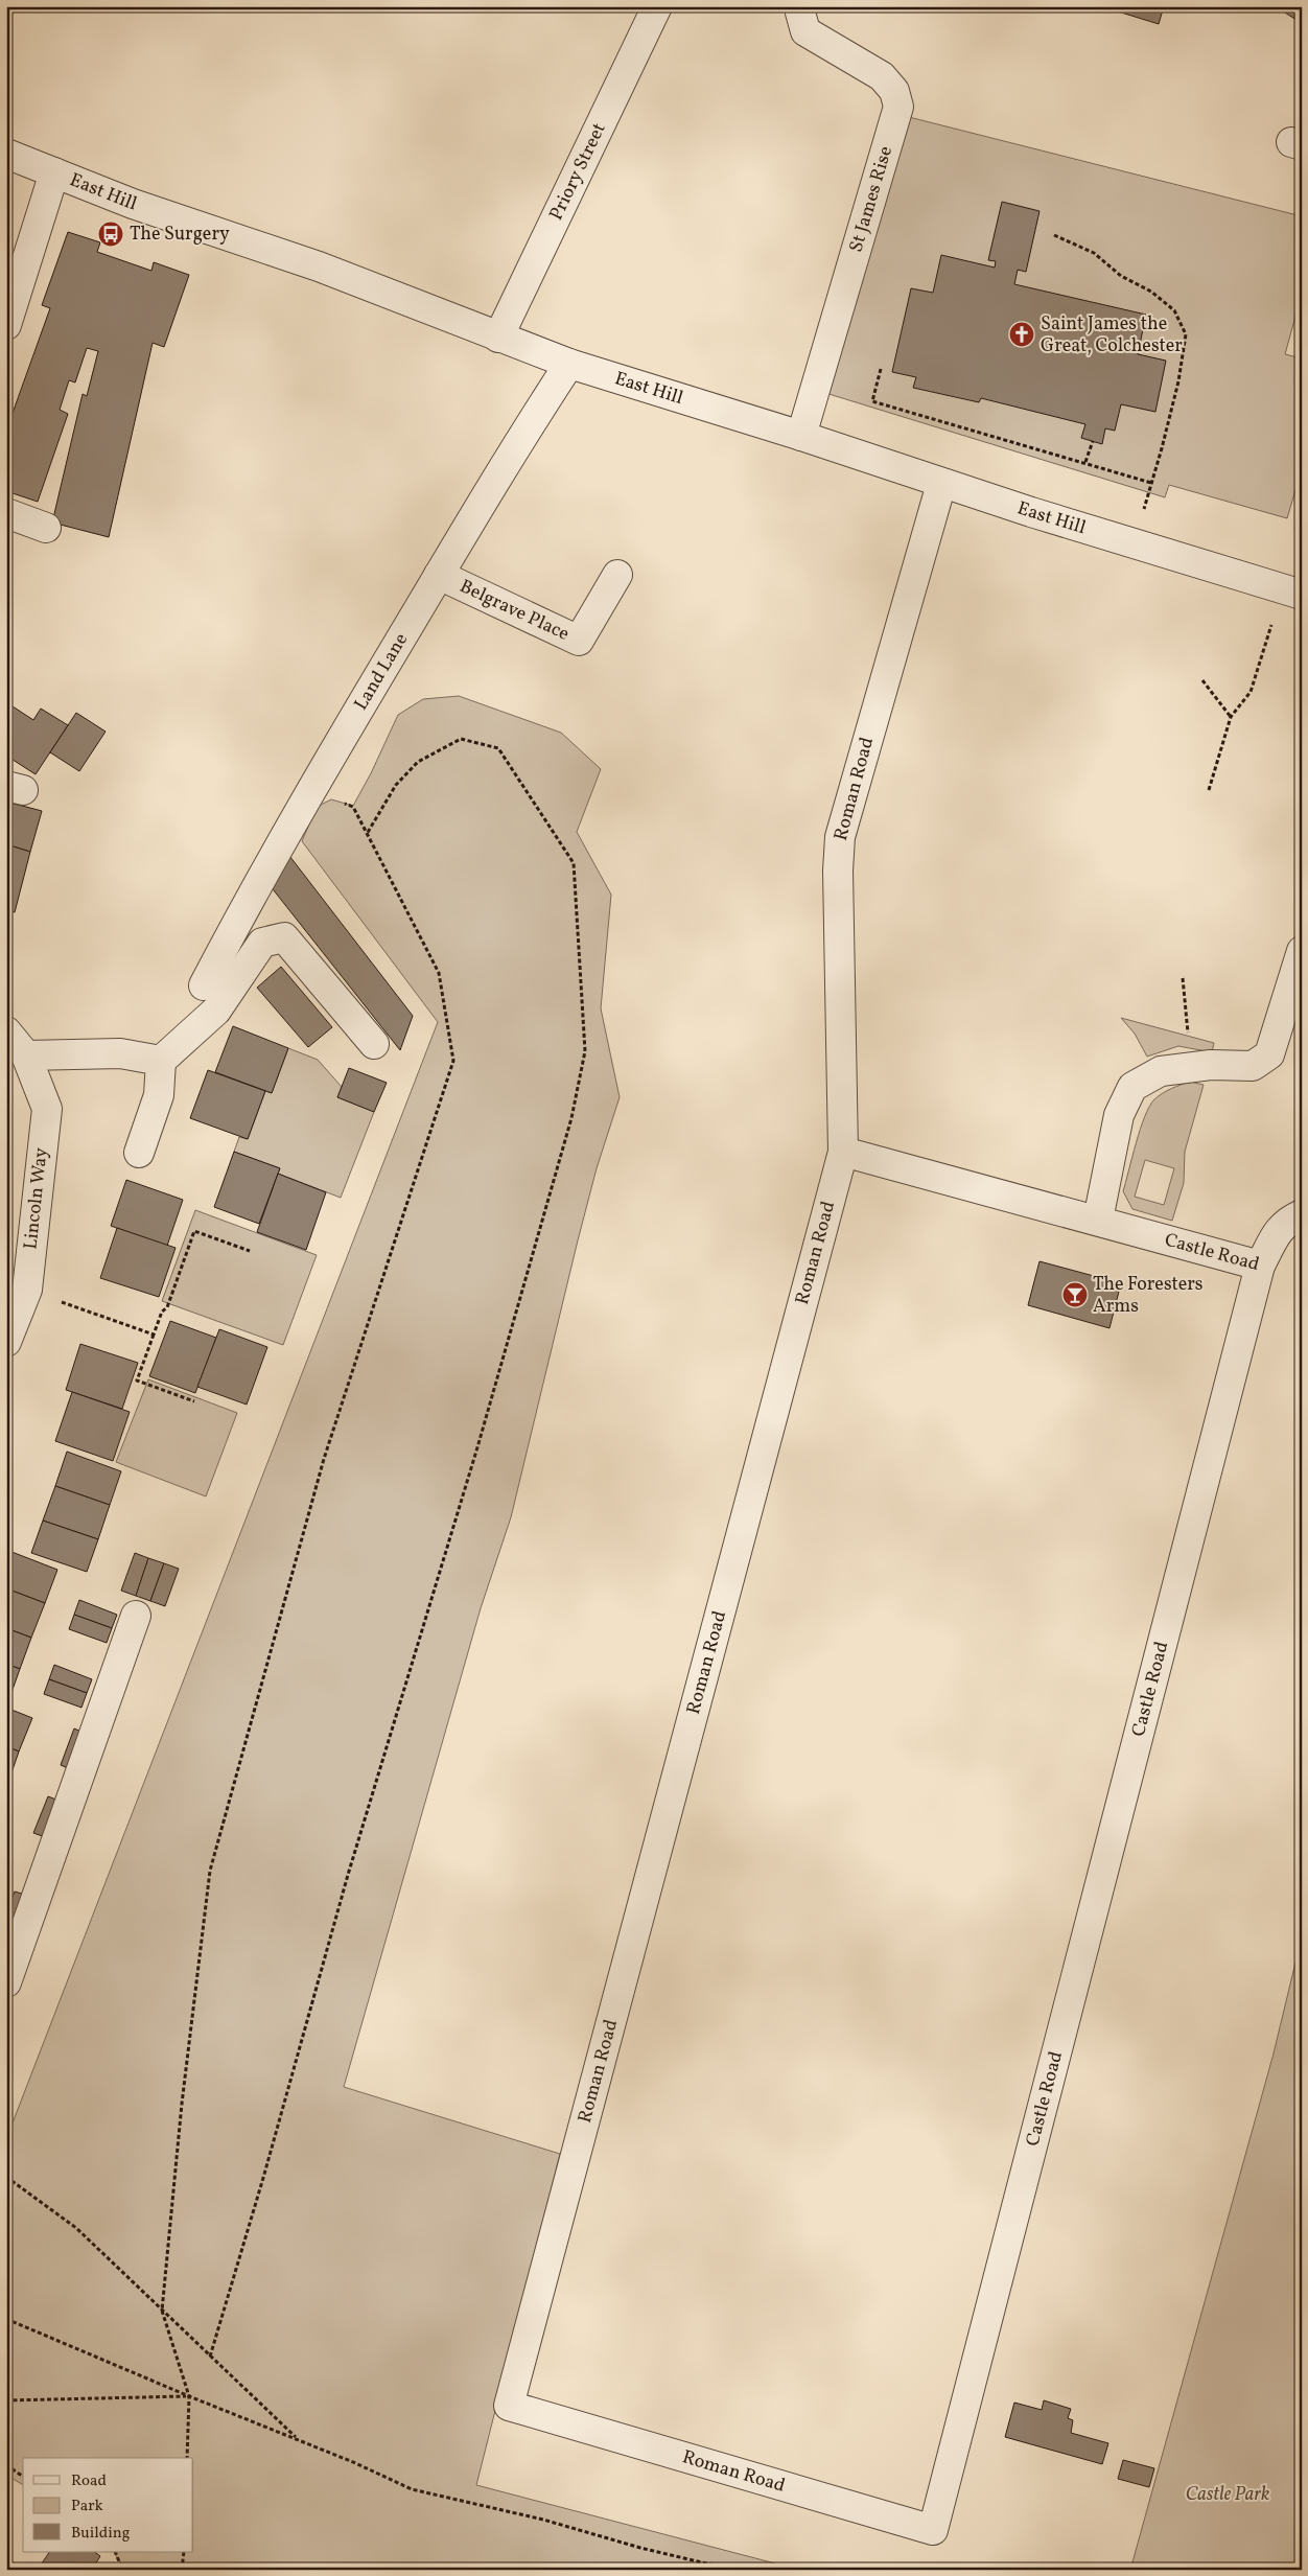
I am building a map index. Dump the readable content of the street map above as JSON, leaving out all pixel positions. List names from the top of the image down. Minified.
{"streets":{"street":["Priory Street","East Hill","St James Rise","Belgrave Place","Land Lane","Roman Road","Lincoln Way","Castle Road"]},"crossings":[["Priory Street","East Hill"],["East Hill","St James Rise"],["East Hill","Land Lane"],["East Hill","Roman Road"],["Belgrave Place","Land Lane"],["Roman Road","Castle Road"]],"parks":["Castle Park"],"places":{"bus stop":["The Surgery"],"church":["Saint James the Great, Colchester"],"bar":["The Foresters Arms"]},"legend":["Road","Park","Building"]}
